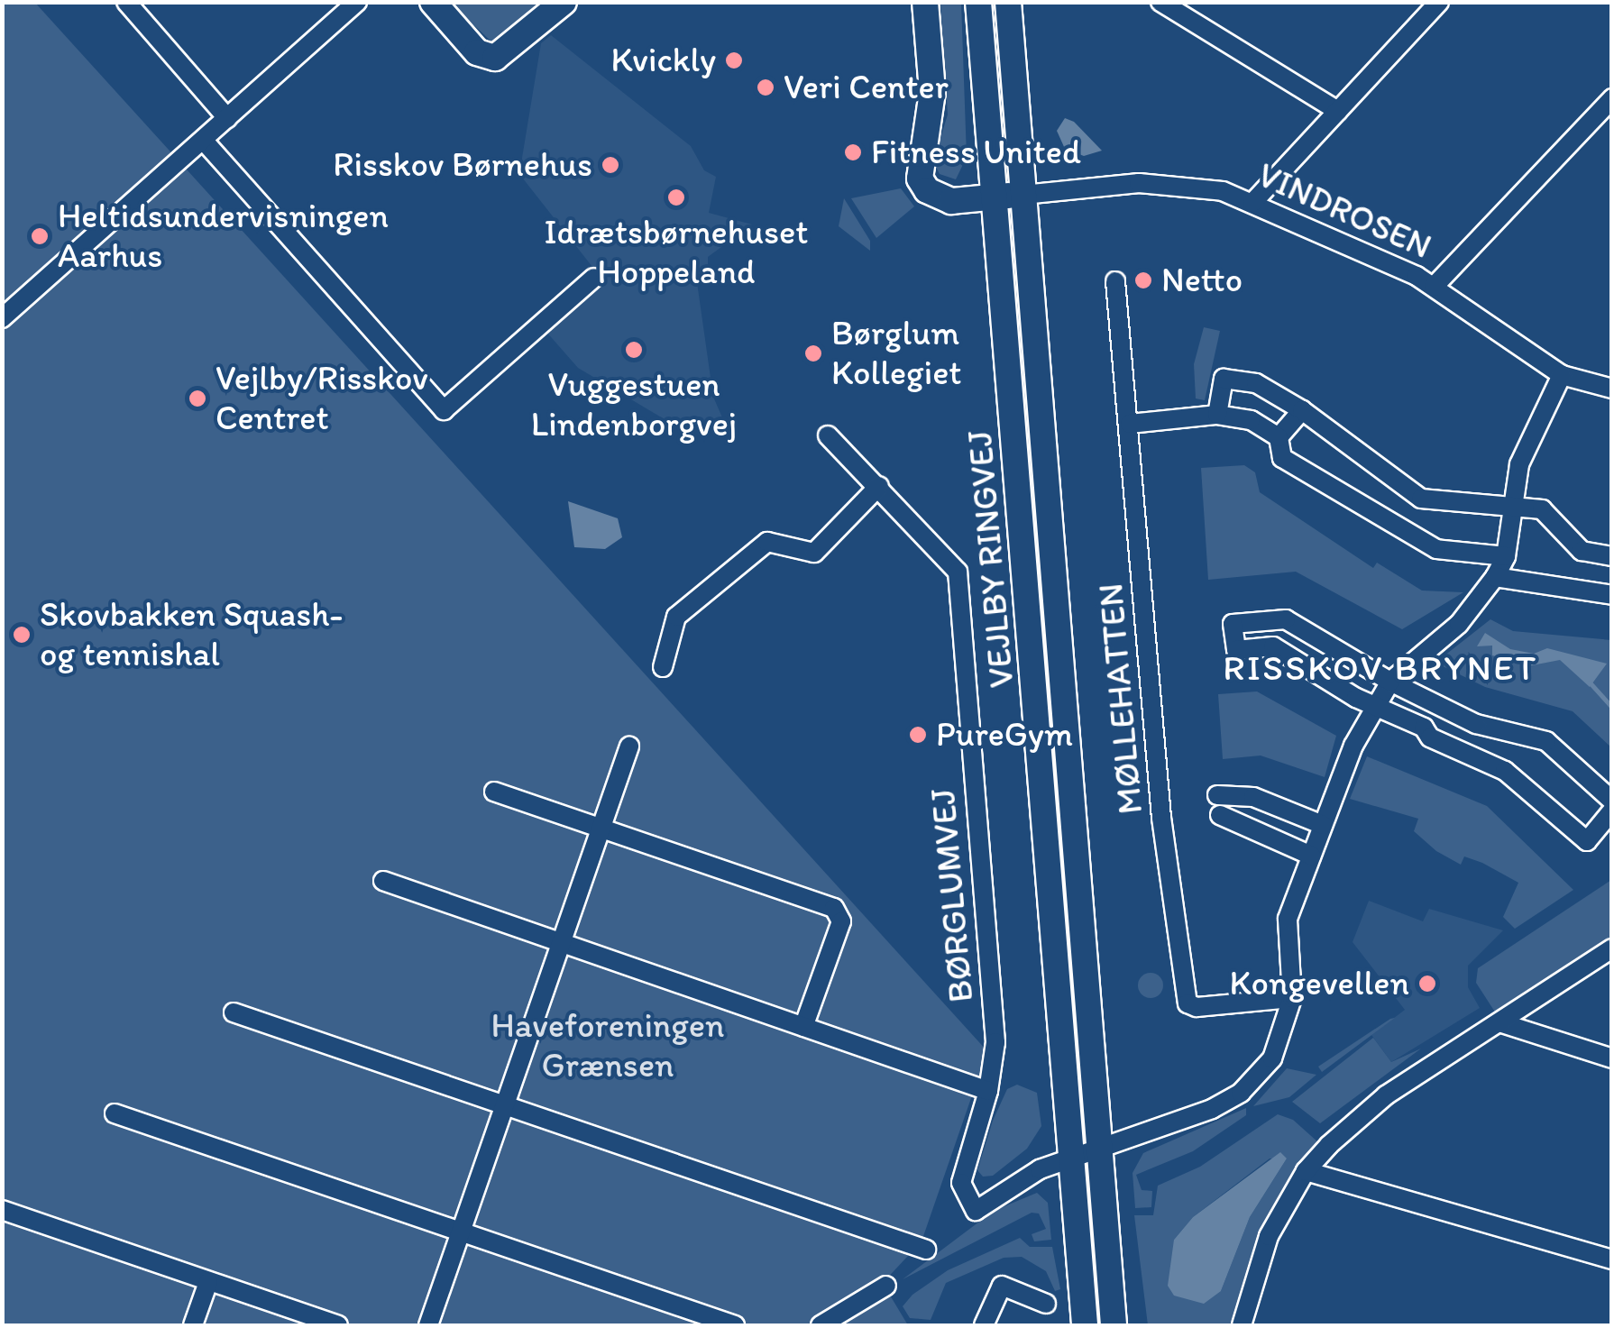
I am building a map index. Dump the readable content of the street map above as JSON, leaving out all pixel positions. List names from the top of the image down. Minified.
{"streets":{"main road":["VEJLBY RINGVEJ"],"street":["VINDROSEN","MØLLEHATTEN","BØRGLUMVEJ"]},"crossings":[["VINDROSEN","VEJLBY RINGVEJ"],["VEJLBY RINGVEJ","BØRGLUMVEJ"]],"districts":["RISSKOV BRYNET"],"parks":["Haveforeningen Grænsen"],"places":["Kvickly","Veri Center","Fitness United","Risskov Børnehus","Idrætsbørnehuset Hoppeland","Heltidsundervisningen Aarhus","Netto","Vuggestuen Lindenborgvej","Børglum Kollegiet","Vejlby/Risskov Centret","Skovbakken Squash- og tennishal","PureGym","Kongevellen"]}
